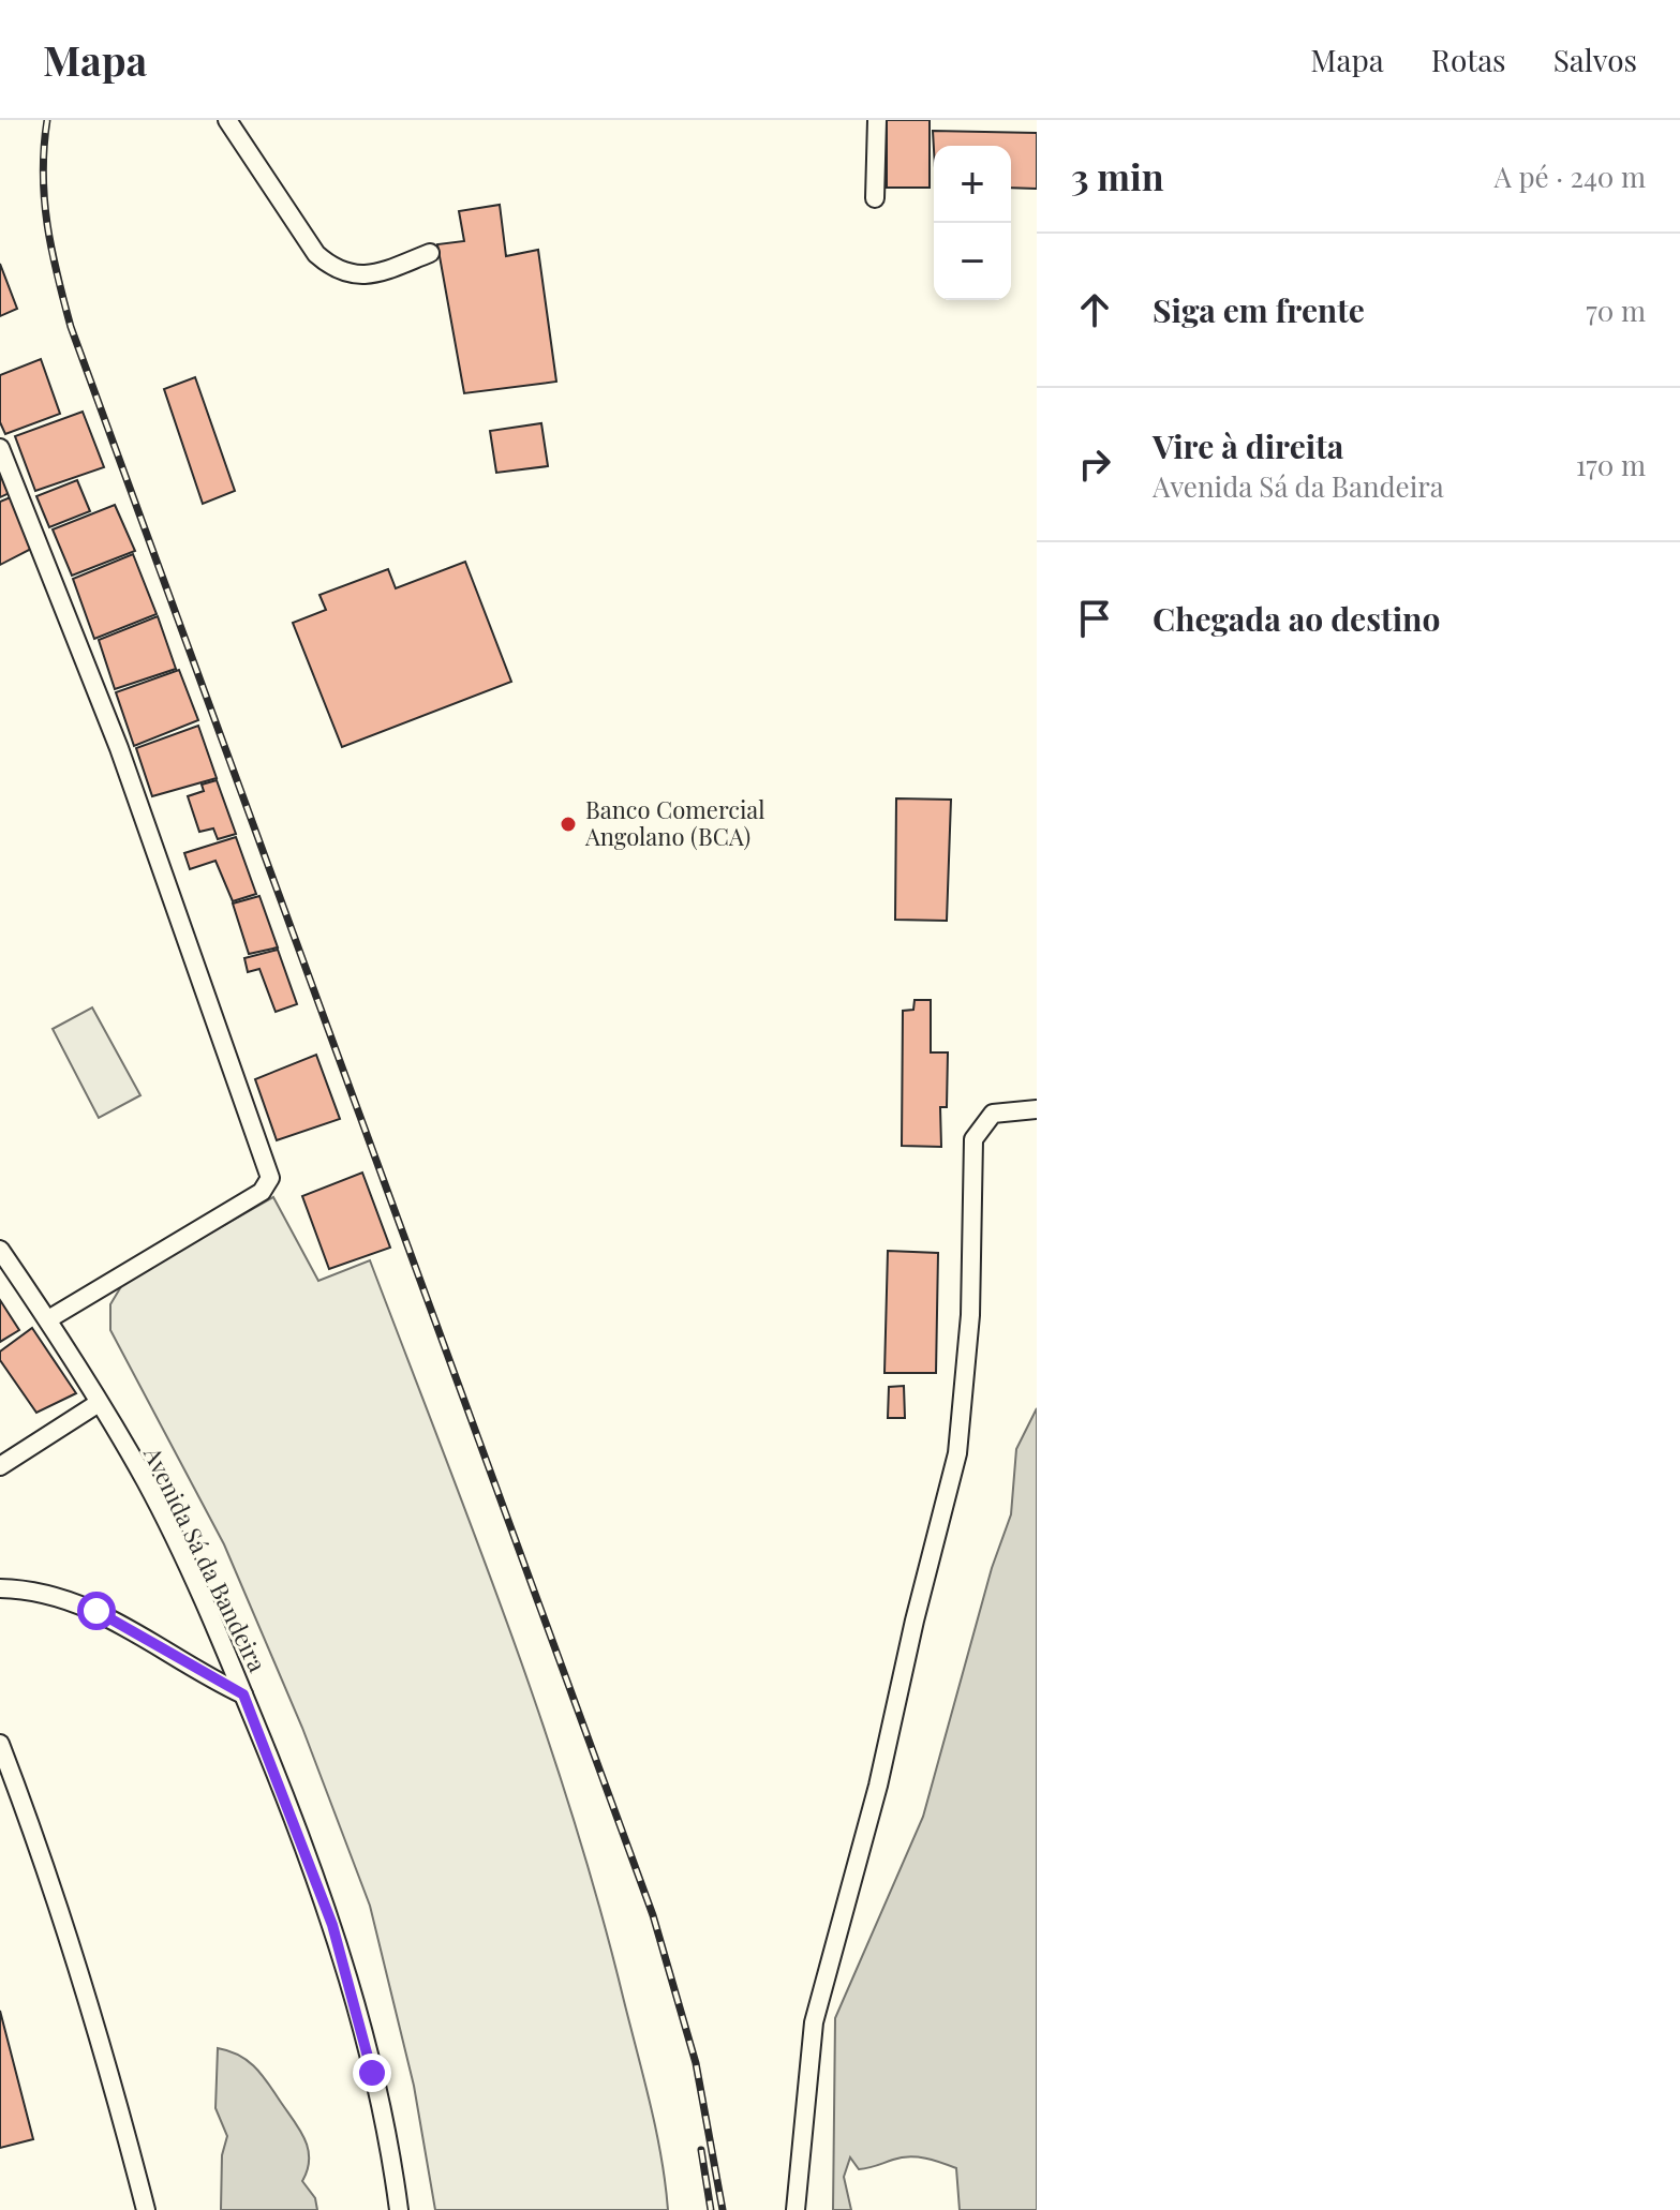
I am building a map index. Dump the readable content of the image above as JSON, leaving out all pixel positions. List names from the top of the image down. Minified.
{"streets":{"street":["Avenida Sá da Bandeira"]},"places":["Banco Comercial Angolano (BCA)"],"page":{"header":"Mapa","nav":["Mapa","Rotas","Salvos"],"heading":["3 min","A pé · 240 m"],"map_buttons":["+","−"],"list":[["Siga em frente","70 m"],["Vire à direita","Avenida Sá da Bandeira","170 m"],"Chegada ao destino"]}}
